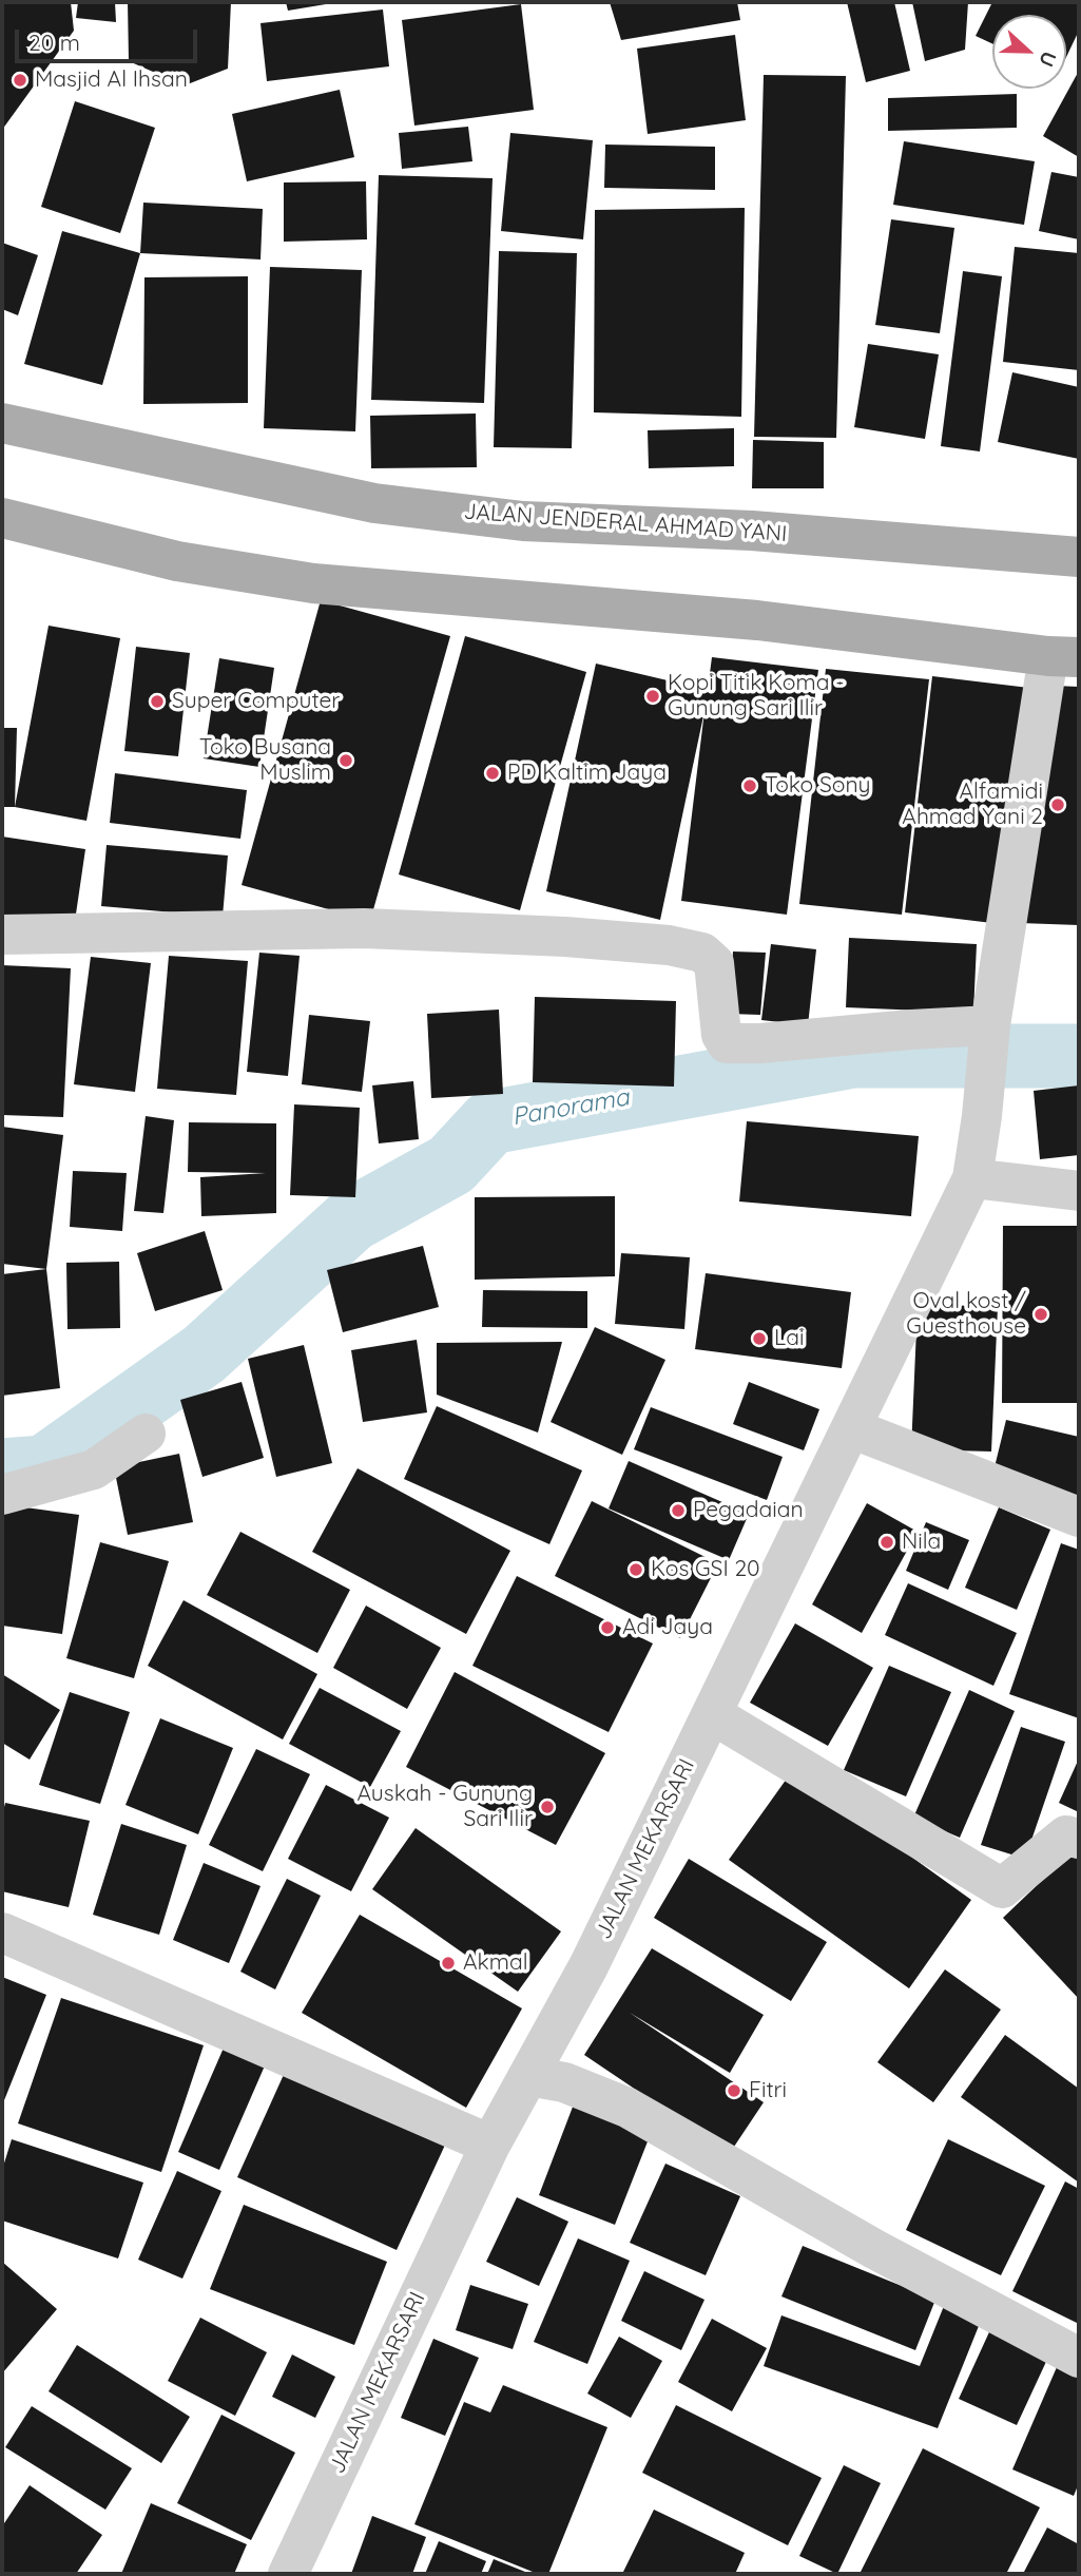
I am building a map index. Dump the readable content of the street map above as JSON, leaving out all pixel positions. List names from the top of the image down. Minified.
{"streets":{"main road":["JALAN JENDERAL AHMAD YANI"],"street":["JALAN MEKARSARI"]},"water":["Panorama"],"places":["Masjid Al Ihsan","Kopi Titik Koma - Gunung Sari Ilir","Super Computer","Toko Busana Muslim","PD Kaltim Jaya","Toko Sony","Alfamidi Ahmad Yani 2","Oval kost / Guesthouse","Lai","Pegadaian","Nila","Kos GSI 20","Adi Jaya","Auskah - Gunung Sari Ilir","Akmal","Fitri"],"scale_bar":"20 m","north":"right"}
